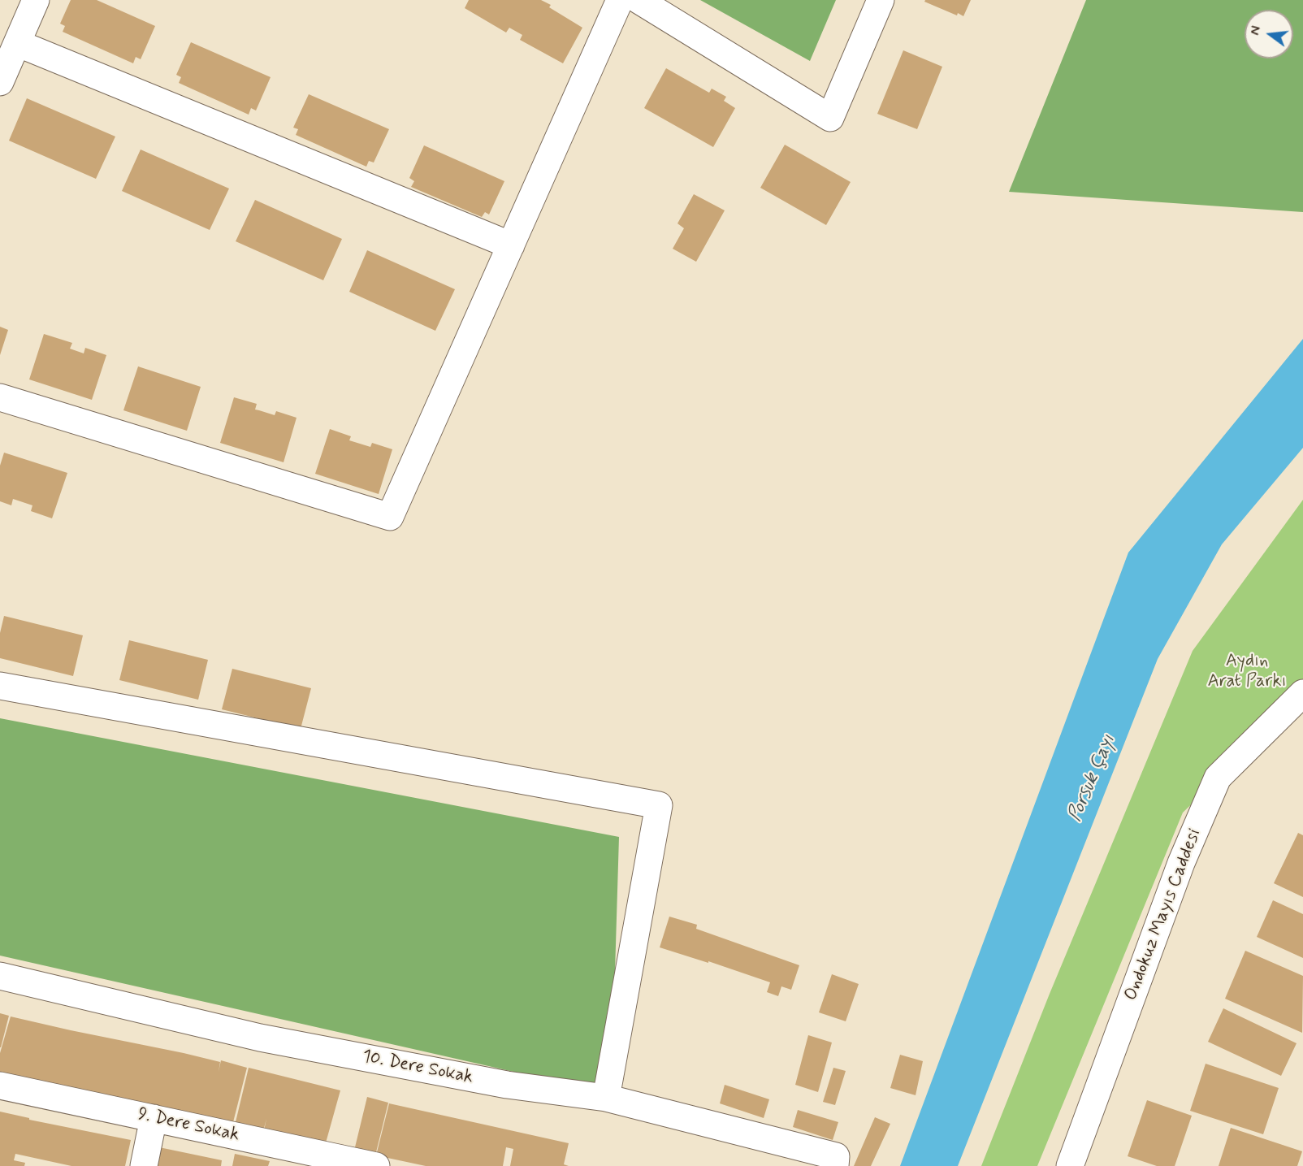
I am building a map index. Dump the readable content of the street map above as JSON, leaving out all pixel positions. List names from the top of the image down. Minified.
{"streets":{"street":["Ondokuz Mayıs Caddesi","10. Dere Sokak","9. Dere Sokak"]},"water":["Porsuk Çayı"],"parks":["Aydın Arat Parkı"],"north":"left"}
